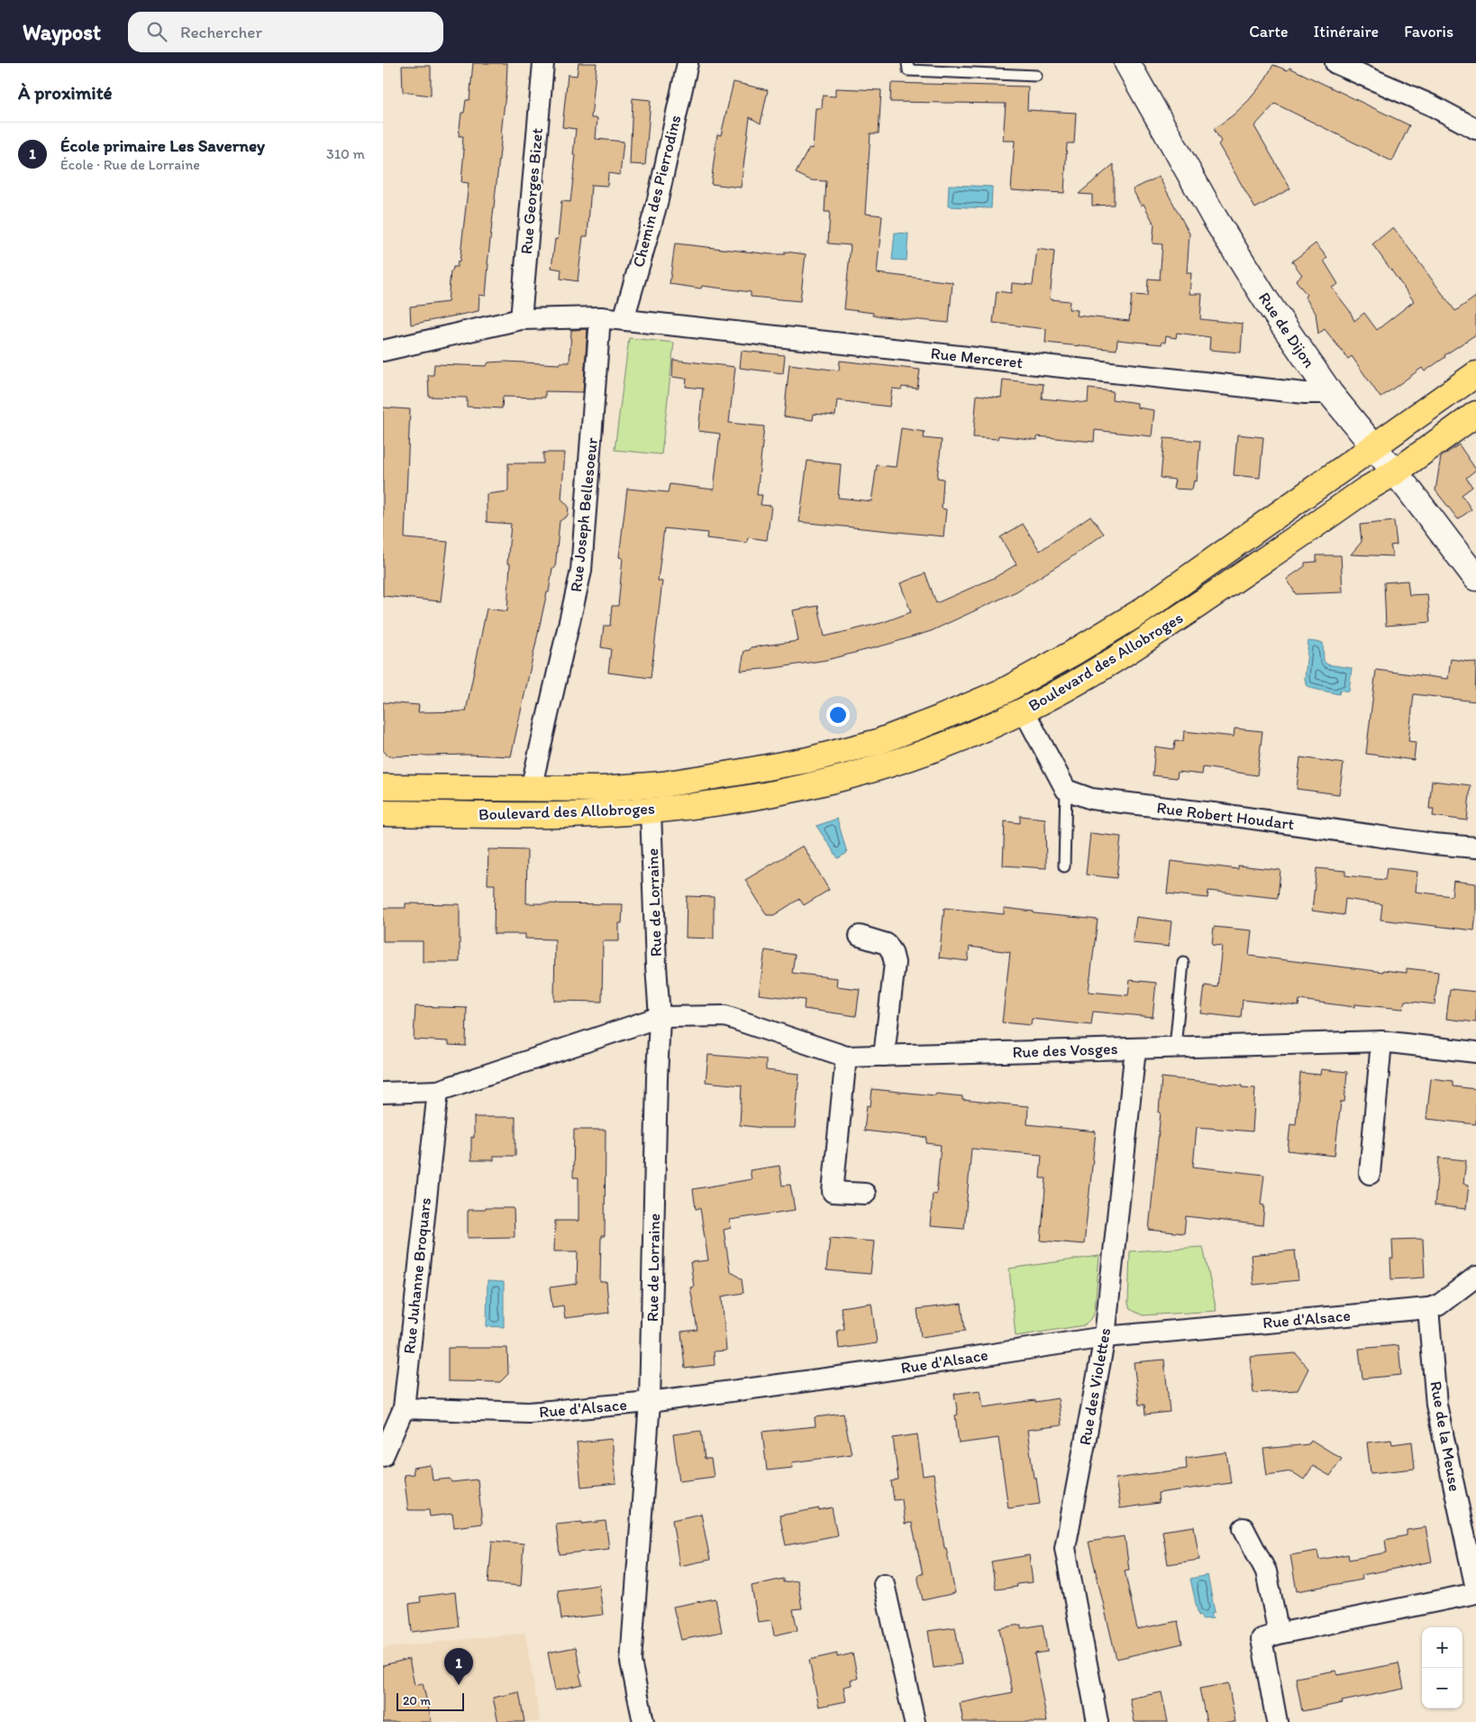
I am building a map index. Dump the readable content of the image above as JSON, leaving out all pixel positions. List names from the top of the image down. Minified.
{"streets":{"main road":["Boulevard des Allobroges"],"street":["Rue Georges Bizet","Chemin des Pierrodins","Rue de Dijon","Rue Merceret","Rue Joseph Bellesoeur","Rue Robert Houdart","Rue de Lorraine","Rue des Vosges","Rue Juhanne Broquars","Rue d'Alsace","Rue des Violettes","Rue de la Meuse"]},"crossings":[["Rue Georges Bizet","Rue Merceret"],["Chemin des Pierrodins","Rue Merceret"],["Rue de Dijon","Rue Merceret"],["Rue de Dijon","Boulevard des Allobroges"],["Rue Merceret","Rue Joseph Bellesoeur"],["Rue Joseph Bellesoeur","Boulevard des Allobroges"],["Boulevard des Allobroges","Rue de Lorraine"],["Rue de Lorraine","Rue des Vosges"],["Rue de Lorraine","Rue d'Alsace"],["Rue des Vosges","Rue des Violettes"],["Rue Juhanne Broquars","Rue d'Alsace"],["Rue d'Alsace","Rue des Violettes"],["Rue d'Alsace","Rue de la Meuse"]],"scale_bar":"20 m","page":{"header":"Waypost","search":"Rechercher","nav":["Carte","Itinéraire","Favoris"],"heading":"À proximité","list":[{"mark":"1","name":"École primaire Les Saverney","note":"École · Rue de Lorraine","value":"310 m"}],"map_buttons":["+","−"],"pins":"1","scale":"20 m"}}
